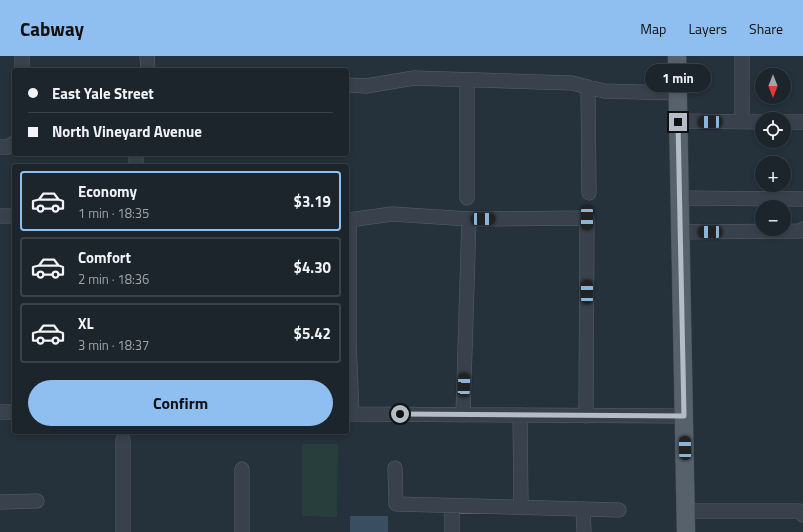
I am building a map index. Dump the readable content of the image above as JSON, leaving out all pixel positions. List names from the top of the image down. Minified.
{"north":"bottom","page":{"header":"Cabway","nav":["Map","Layers","Share"],"bubble":"1 min","map_buttons":["+","−"],"banner":["East Yale Street","North Vineyard Avenue"],"list":[{"name":"Economy","note":"1 min · 18:35","value":"$3.19"},{"name":"Comfort","note":"2 min · 18:36","value":"$4.30"},{"name":"XL","note":"3 min · 18:37","value":"$5.42"}],"buttons":"Confirm"}}
